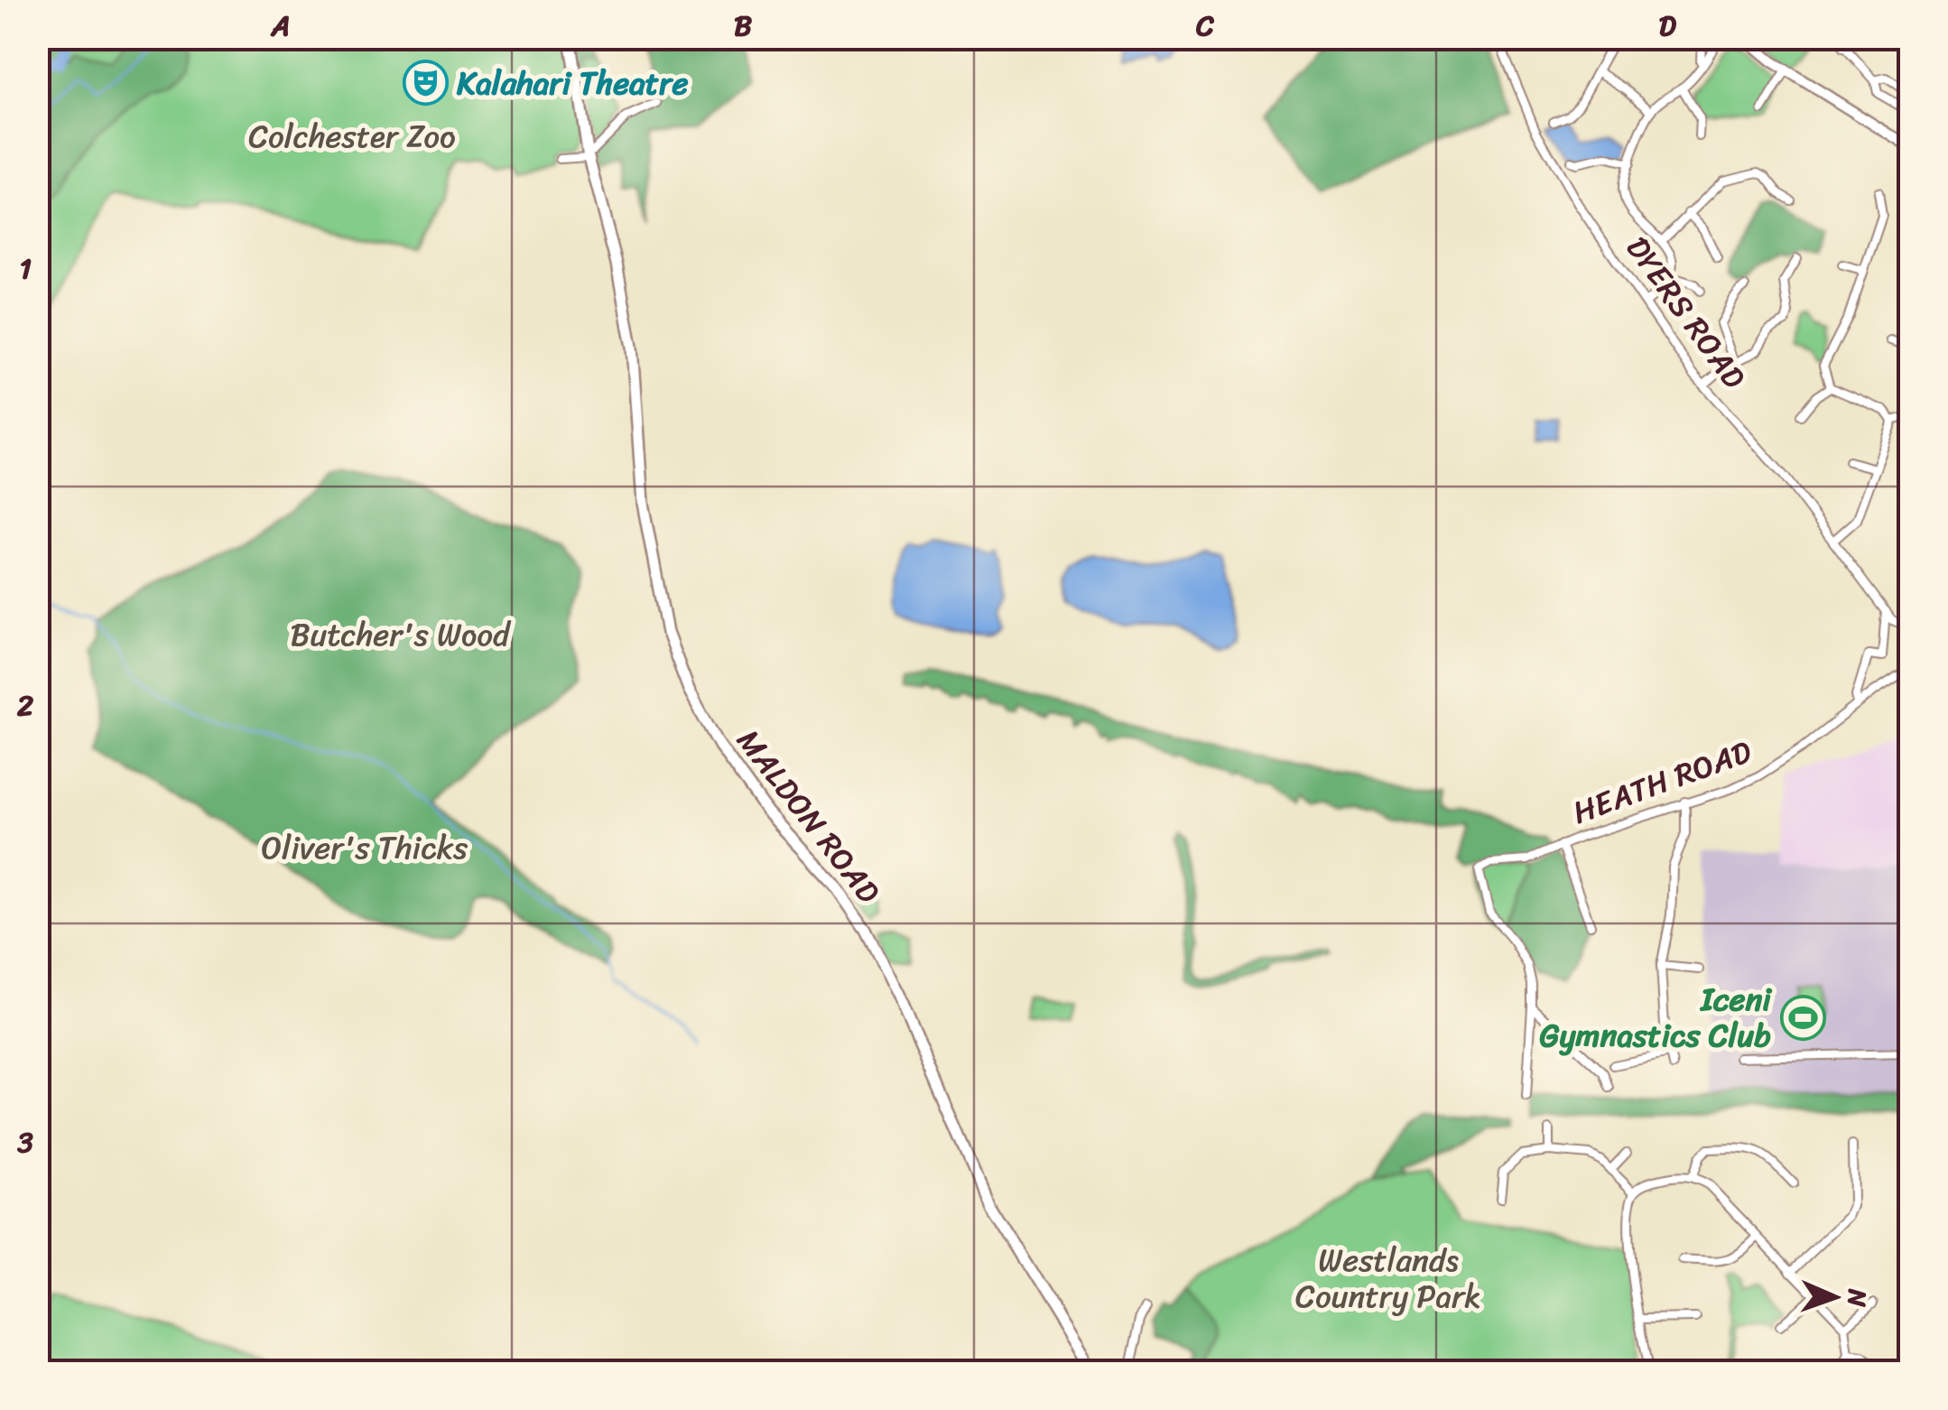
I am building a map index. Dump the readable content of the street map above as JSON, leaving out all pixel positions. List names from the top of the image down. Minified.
{"streets":{"main road":["MALDON ROAD"],"street":["DYERS ROAD","HEATH ROAD"]},"parks":["Colchester Zoo","Butcher's Wood","Oliver's Thicks","Westlands Country Park"],"places":{"theatre":["Kalahari Theatre"],"sports":["Iceni Gymnastics Club"]},"north":"right","grid":{"columns":["A","B","C","D"],"rows":["1","2","3"]}}
